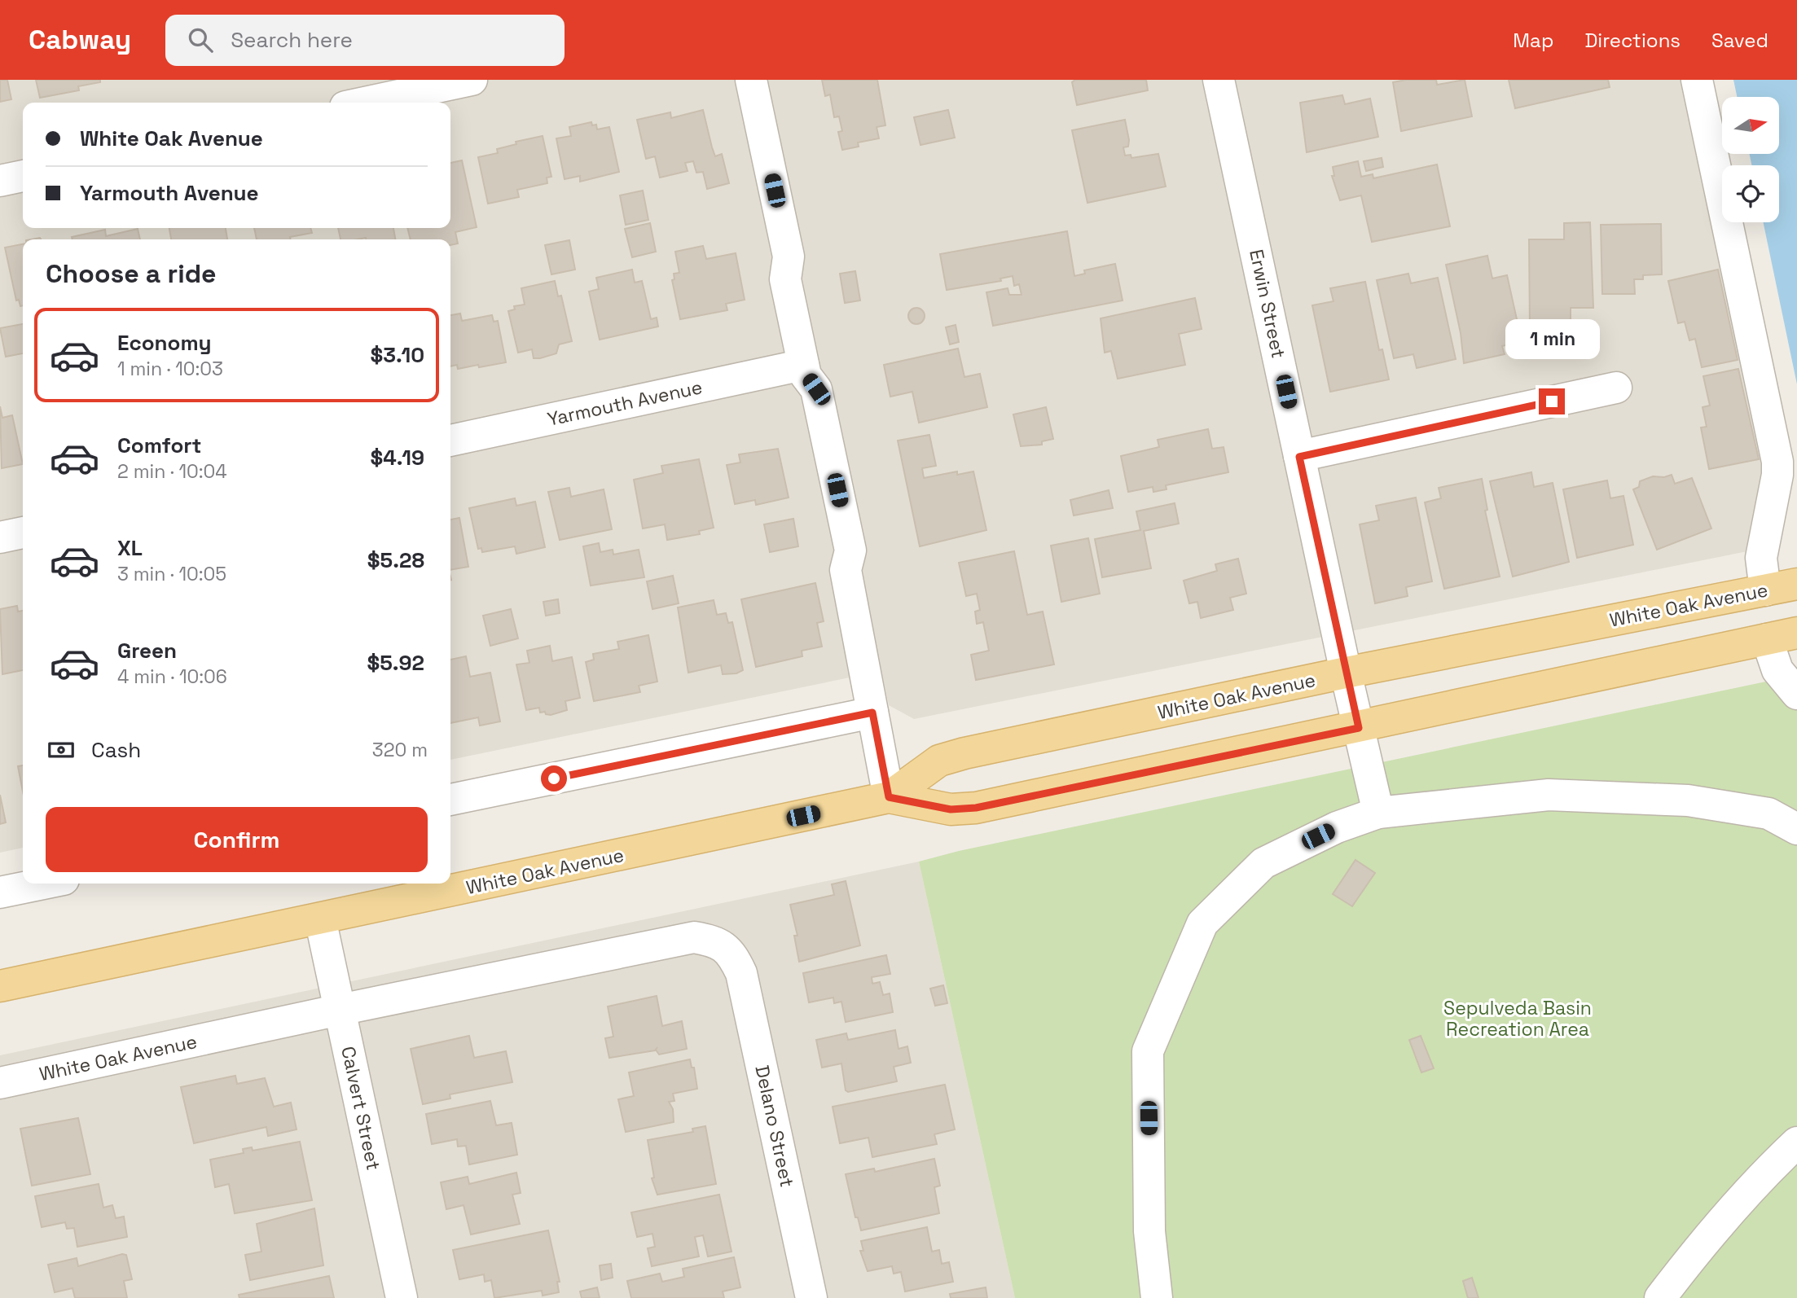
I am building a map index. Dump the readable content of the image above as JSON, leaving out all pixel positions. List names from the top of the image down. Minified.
{"streets":{"main road":["White Oak Avenue"],"street":["Erwin Street","Yarmouth Avenue","Calvert Street","Delano Street"]},"crossings":[["Erwin Street","White Oak Avenue"],["White Oak Avenue","Calvert Street"],["White Oak Avenue","Delano Street"]],"parks":["Sepulveda Basin Recreation Area"],"north":"right","page":{"header":"Cabway","search":"Search here","nav":["Map","Directions","Saved"],"banner":["White Oak Avenue","Yarmouth Avenue"],"heading":"Choose a ride","list":[{"name":"Economy","note":"1 min · 10:03","value":"$3.10"},{"name":"Comfort","note":"2 min · 10:04","value":"$4.19"},{"name":"XL","note":"3 min · 10:05","value":"$5.28"},{"name":"Green","note":"4 min · 10:06","value":"$5.92"}],"bubble":"1 min","pay":["Cash","320 m"],"buttons":"Confirm"}}
